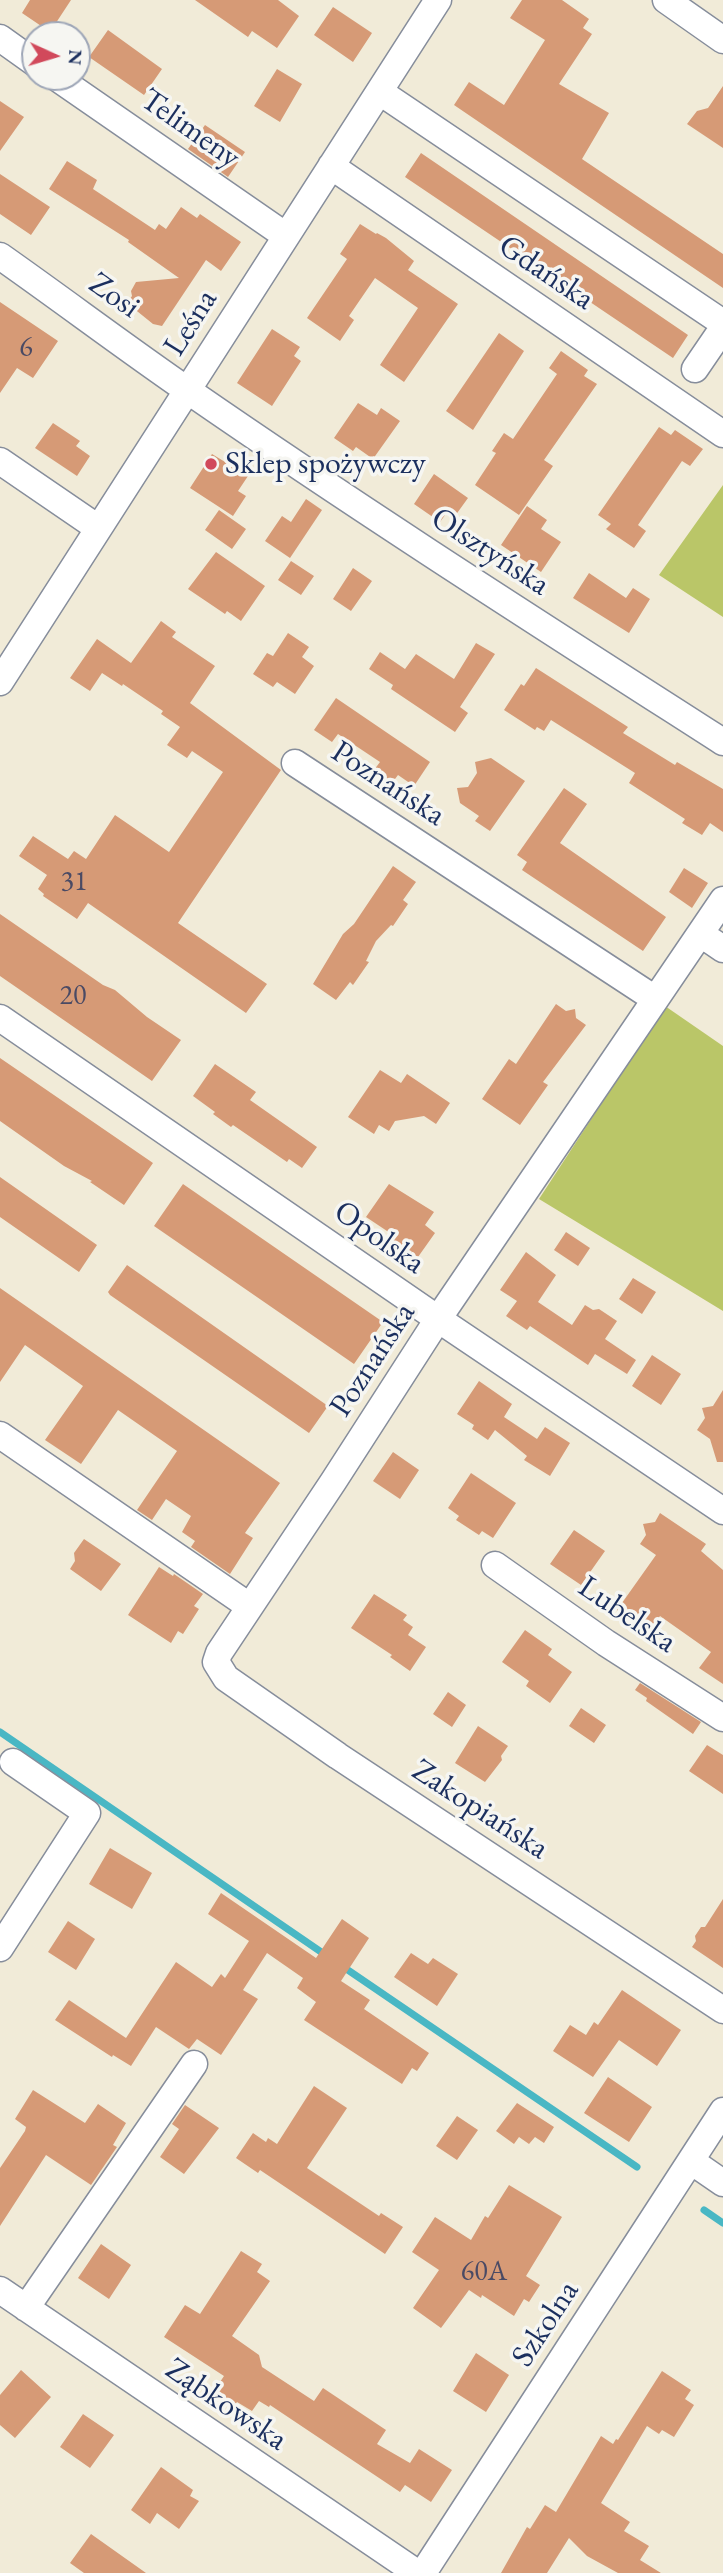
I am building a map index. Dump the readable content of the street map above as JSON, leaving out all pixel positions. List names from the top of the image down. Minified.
{"streets":{"street":["Telimeny","Gdańska","Zosi","Leśna","Olsztyńska","Poznańska","Opolska","Lubelska","Zakopiańska","Szkolna","Ząbkowska"]},"crossings":[["Telimeny","Leśna"],["Gdańska","Leśna"],["Zosi","Leśna"],["Zosi","Olsztyńska"],["Leśna","Olsztyńska"],["Poznańska","Opolska"],["Poznańska","Zakopiańska"]],"places":["Sklep spożywczy"],"house_numbers":["6","31","20","60A"],"north":"right"}
